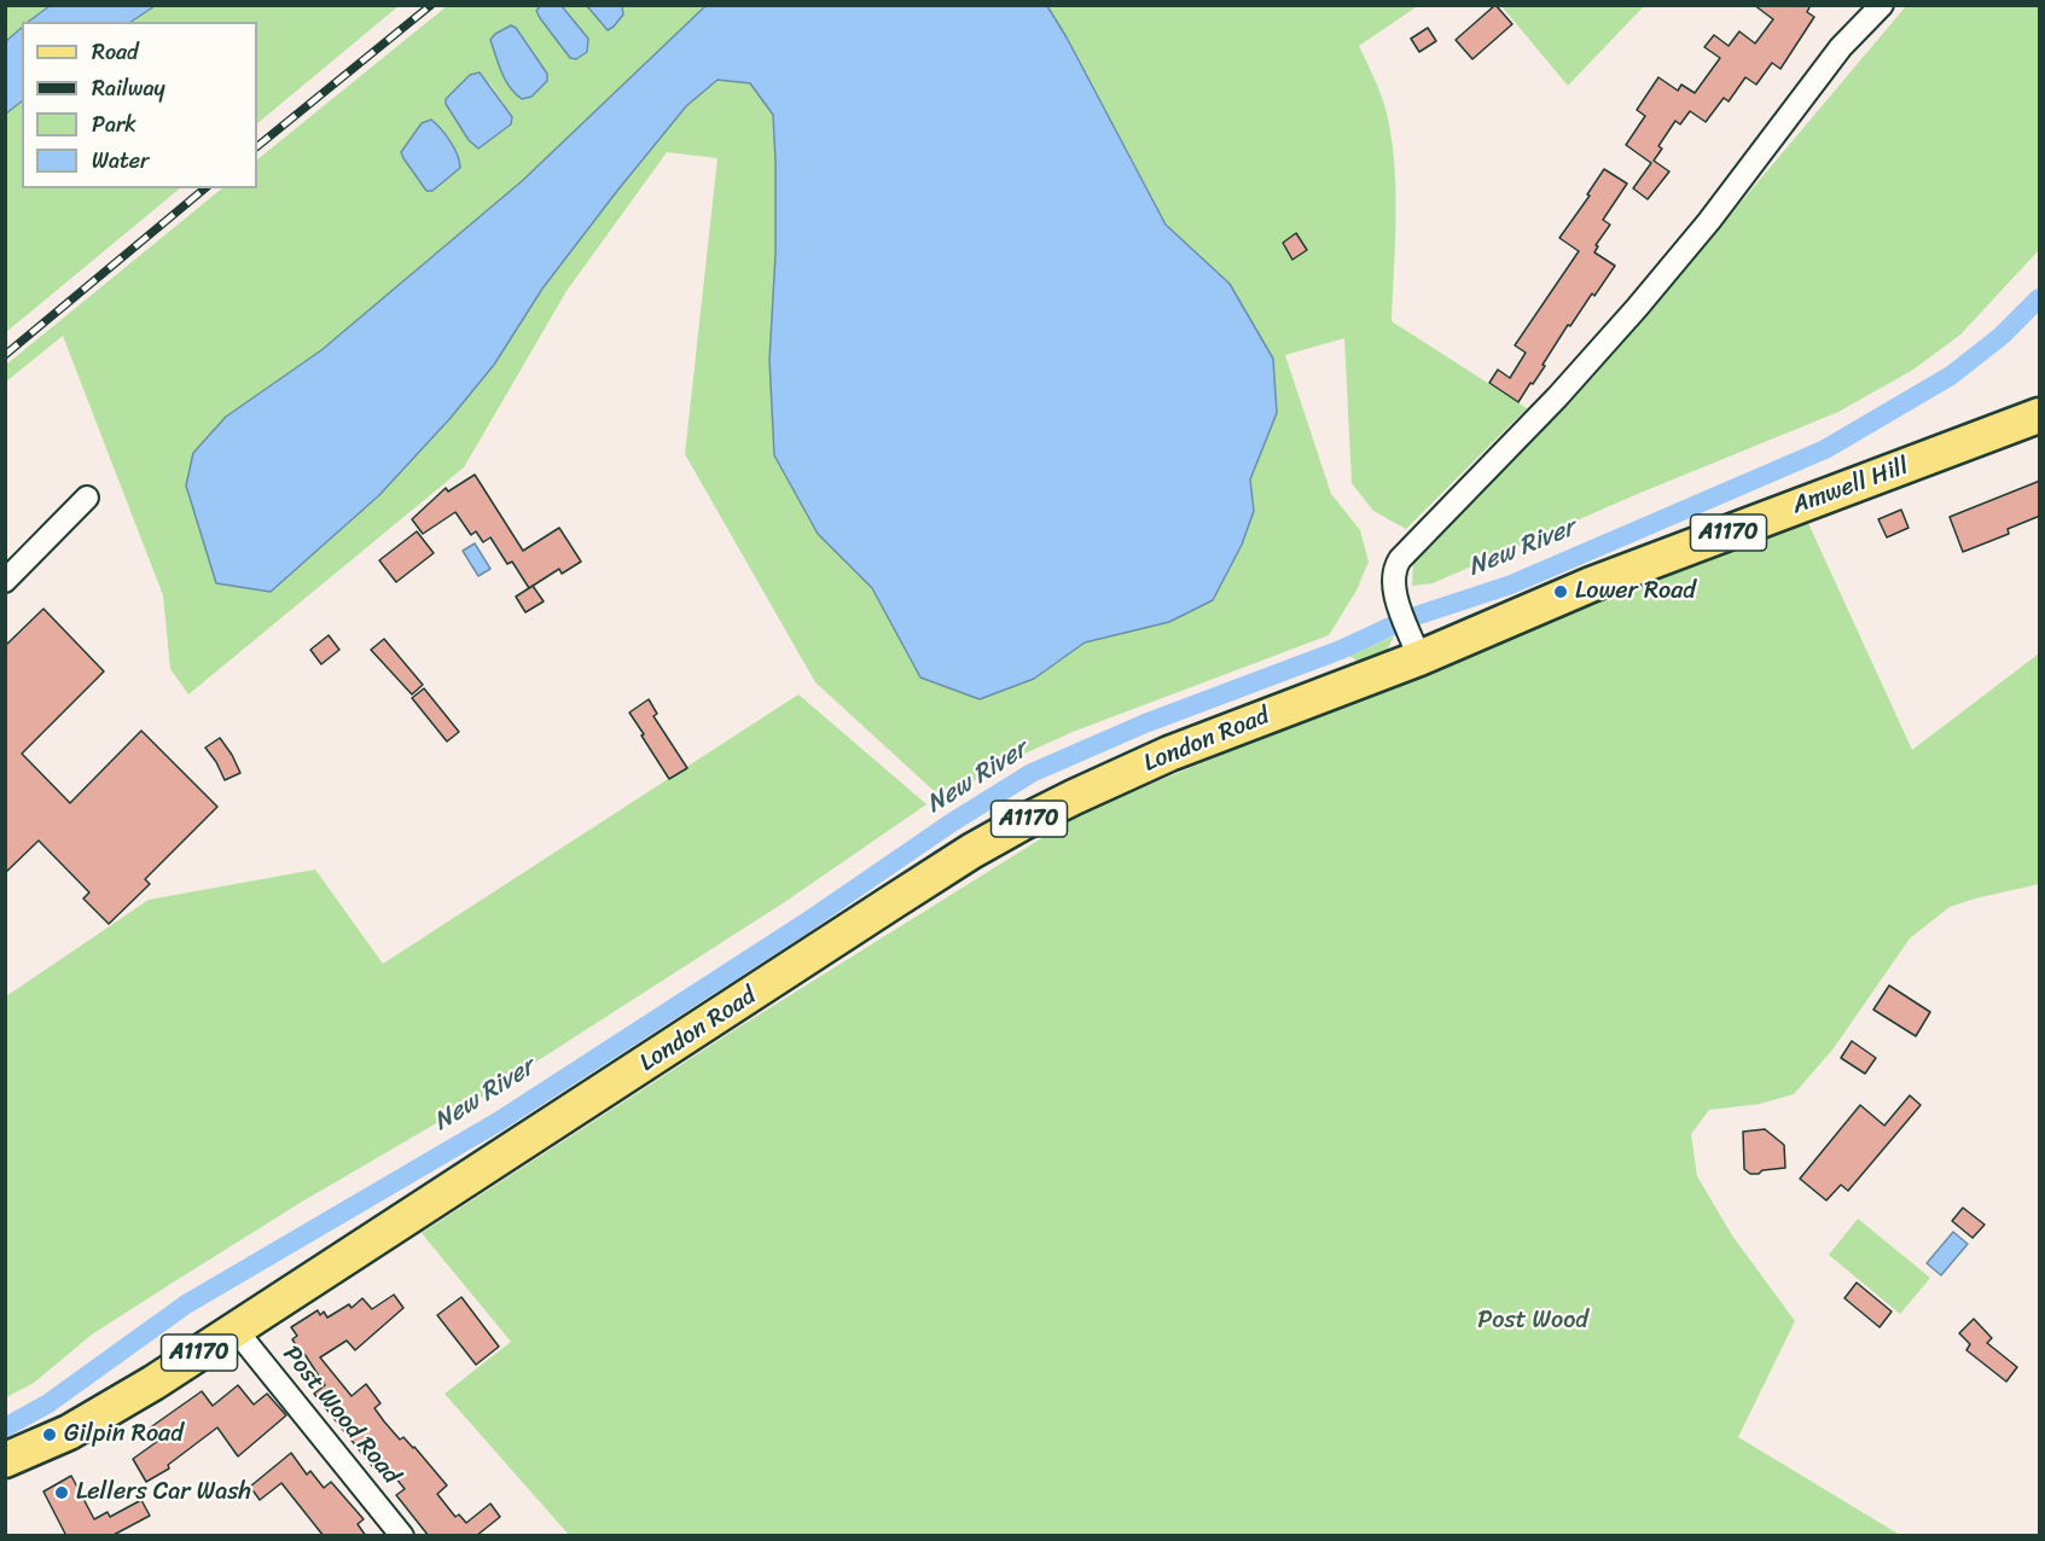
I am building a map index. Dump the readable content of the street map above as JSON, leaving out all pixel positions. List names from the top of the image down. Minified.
{"streets":{"main road":["Amwell Hill","A1170","London Road"],"street":["Post Wood Road"]},"crossings":[["Amwell Hill","London Road"],["London Road","Post Wood Road"]],"water":["New River"],"parks":["Post Wood"],"places":["Lower Road","Gilpin Road","Lellers Car Wash"],"legend":["Road","Railway","Park","Water"]}
